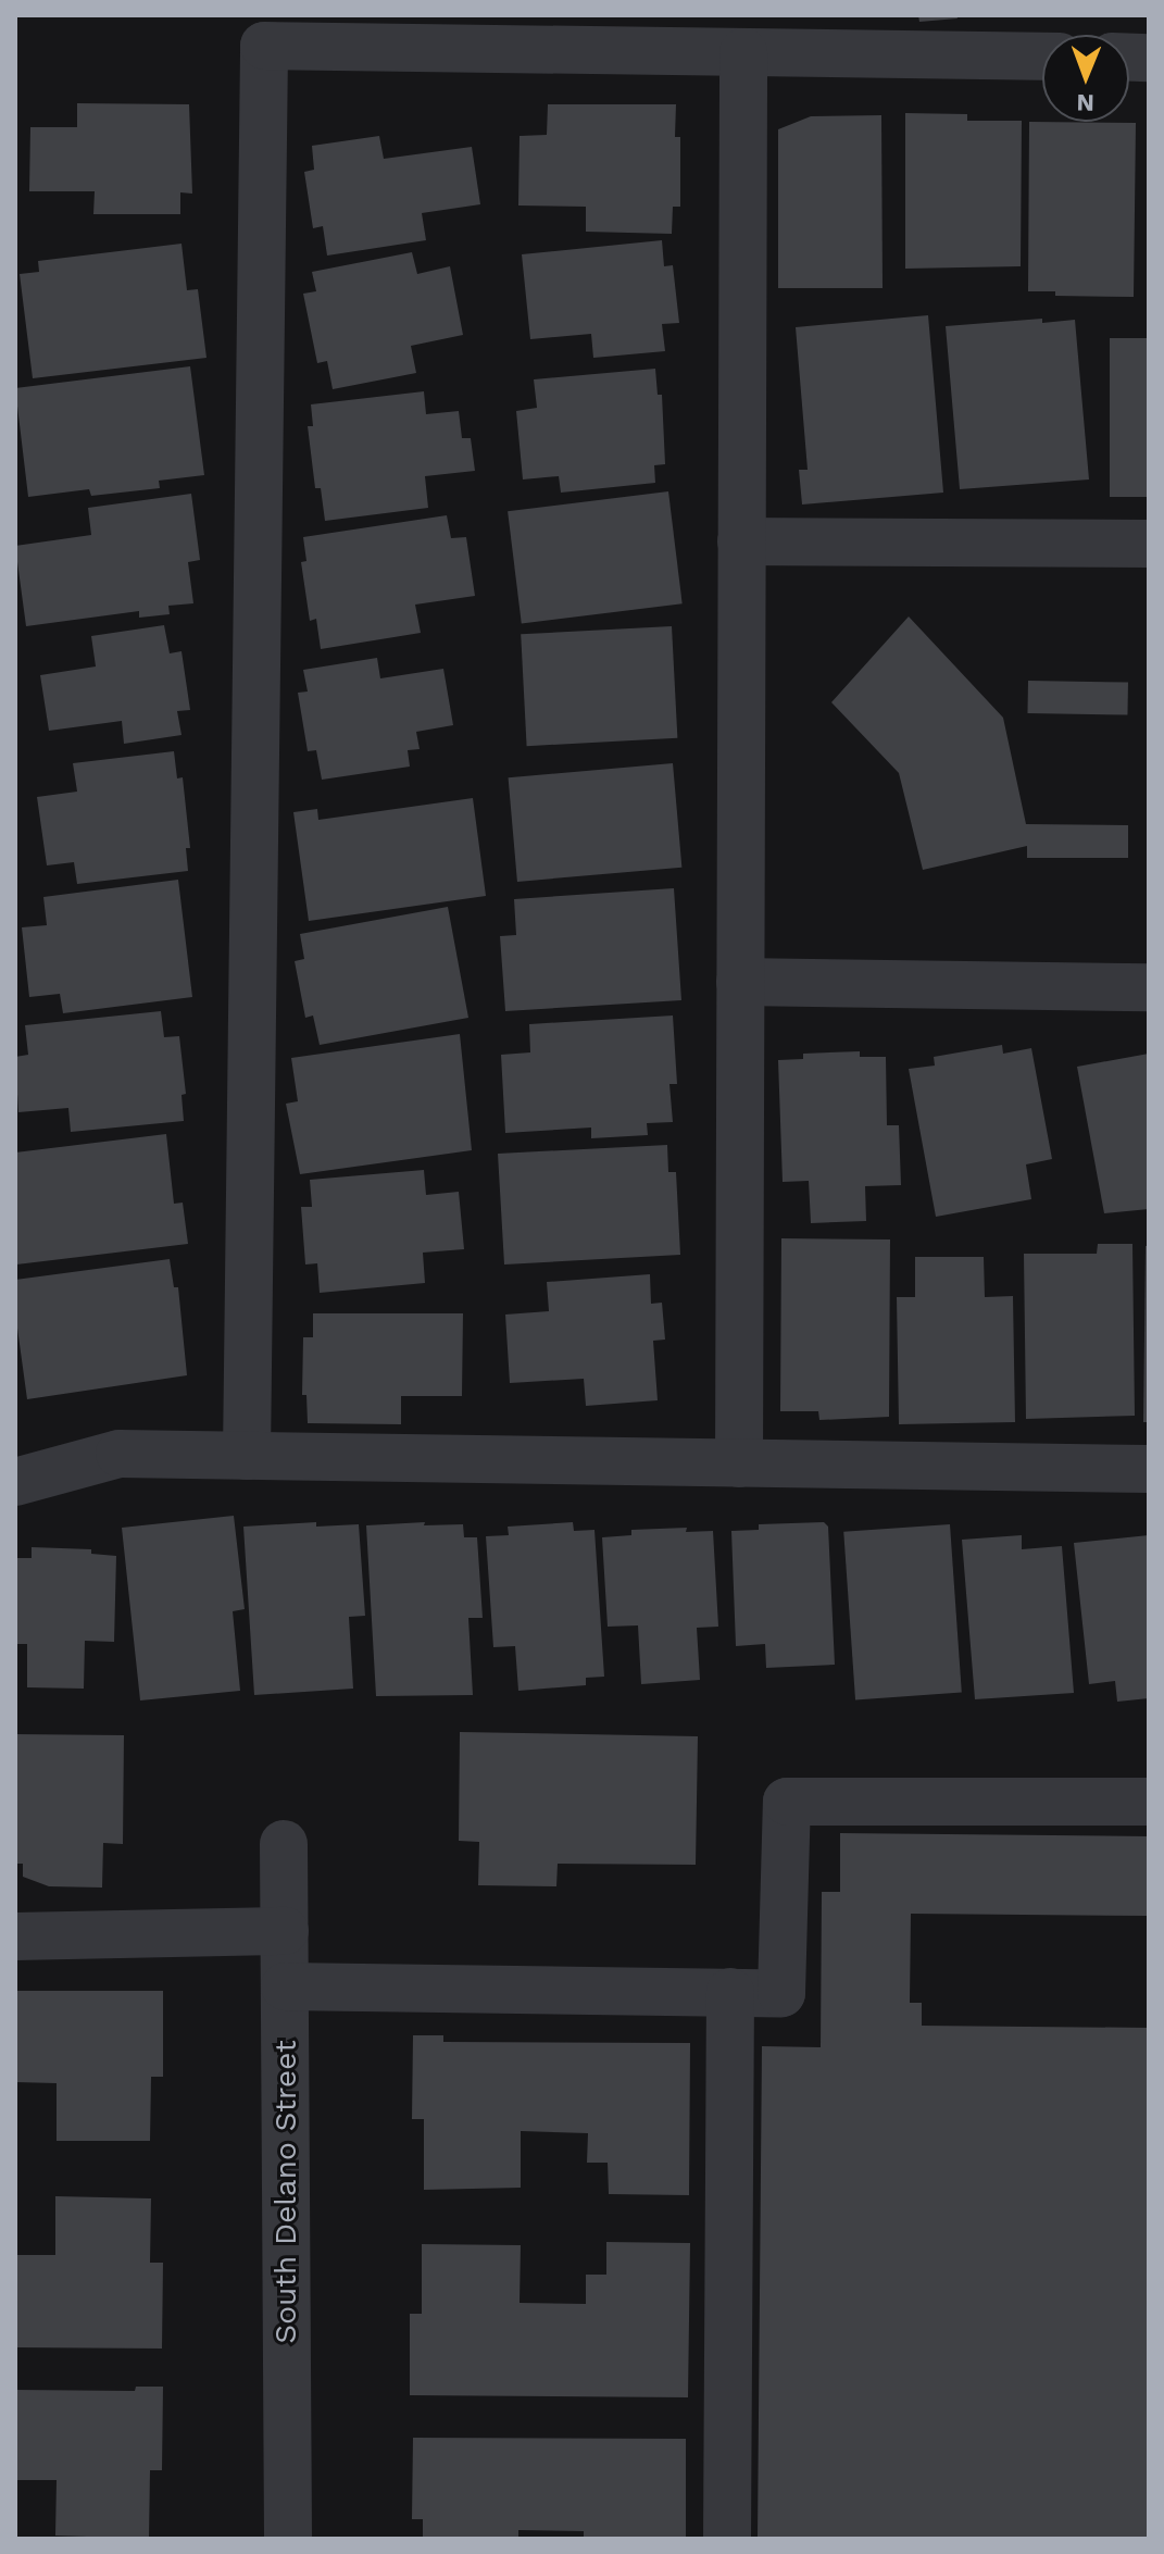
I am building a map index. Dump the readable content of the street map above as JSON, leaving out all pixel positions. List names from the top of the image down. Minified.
{"streets":{"street":["South Delano Street"]},"north":"bottom"}
